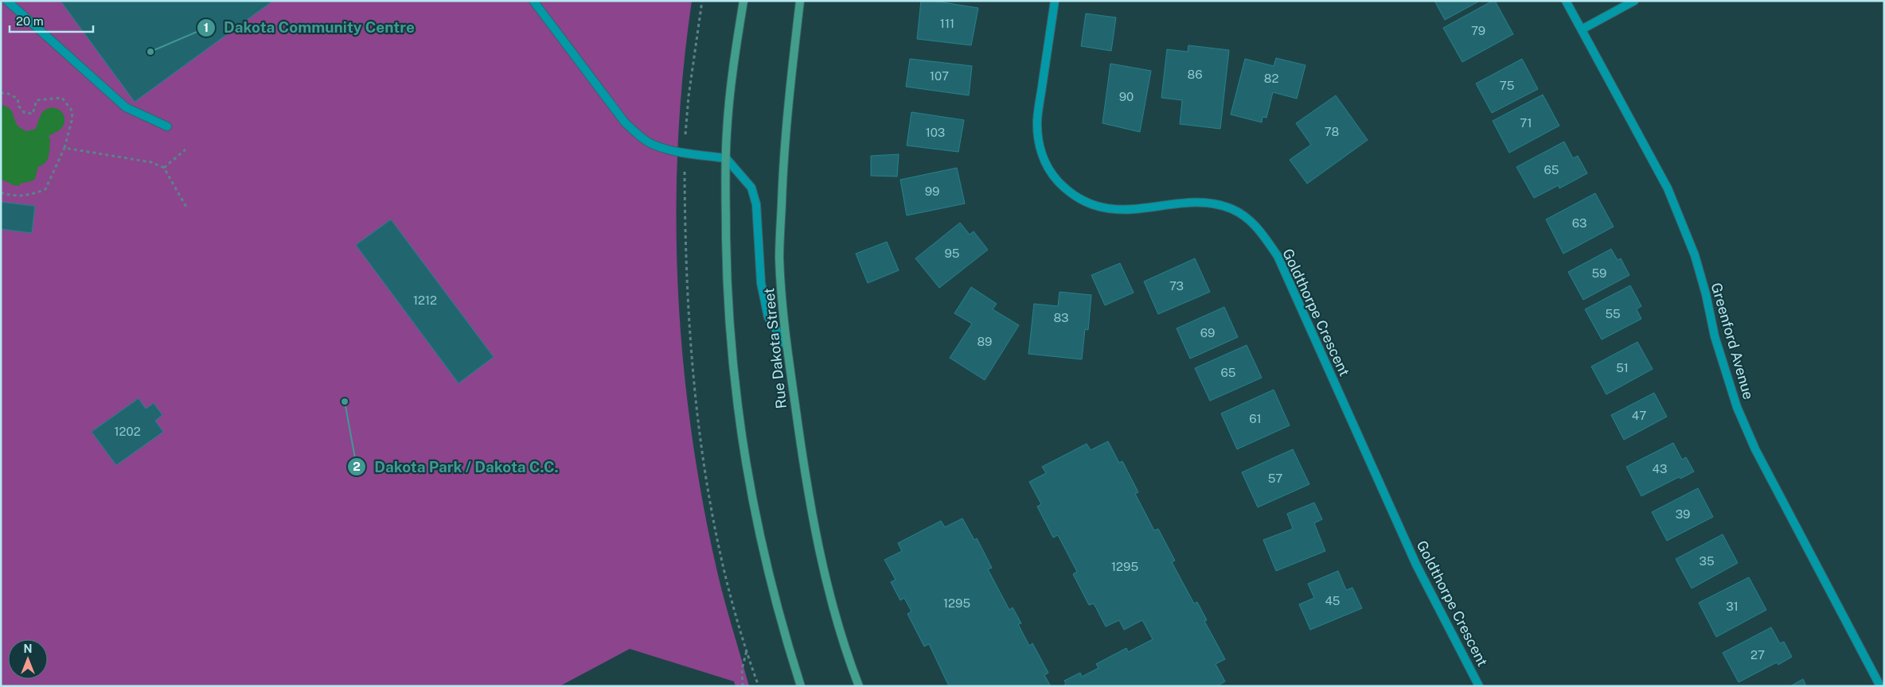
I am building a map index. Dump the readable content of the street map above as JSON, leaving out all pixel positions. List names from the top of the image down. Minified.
{"streets":{"main road":["Rue Dakota Street"],"street":["Goldthorpe Crescent","Greenford Avenue"]},"places":["Dakota Community Centre","Dakota Park / Dakota C.C."],"house_numbers":["111","79","86","107","82","75","90","71","78","103","65","99","63","95","59","73","1212","55","83","69","89","51","65","47","61","1202","43","57","39","35","1295","45","1295","31","27"],"scale_bar":"20 m","north":"top"}
